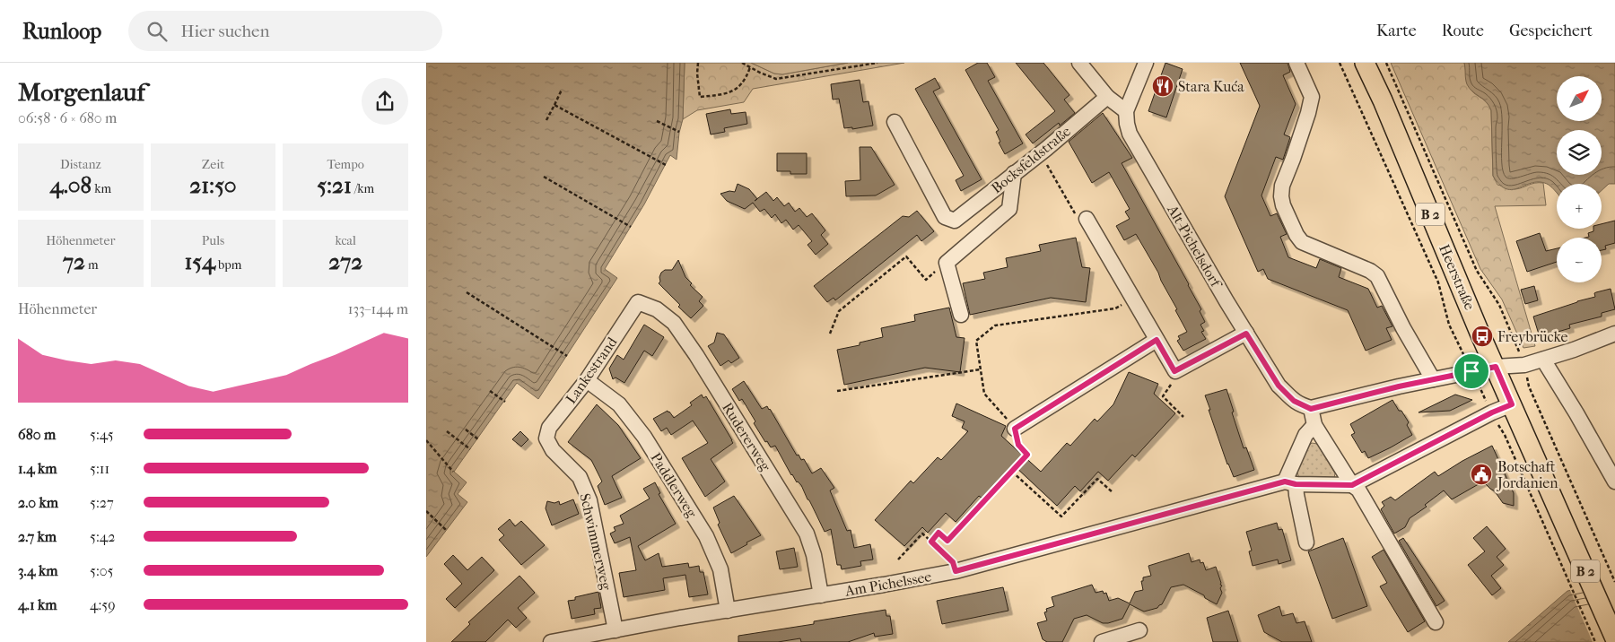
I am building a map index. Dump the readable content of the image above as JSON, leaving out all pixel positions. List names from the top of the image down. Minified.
{"streets":{"main road":["B 2","Heerstraße"],"street":["Bocksfeldstraße","Alt-Pichelsdorf","Lankestrand","Rudererweg","Paddlerweg","Schwimmerweg","Am Pichelssee"]},"crossings":[["Lankestrand","Rudererweg"],["Lankestrand","Paddlerweg"],["Lankestrand","Schwimmerweg"],["Rudererweg","Am Pichelssee"],["Paddlerweg","Am Pichelssee"],["Schwimmerweg","Am Pichelssee"]],"places":{"restaurant":["Stara Kuća"],"bus stop":["Freybrücke"],"public building":["Botschaft Jordanien"]},"north":"top right","page":{"header":"Runloop","search":"Hier suchen","nav":["Karte","Route","Gespeichert"],"heading":["Morgenlauf","06:58 · 6 × 680 m"],"map_buttons":["+","−"],"stats":[["Distanz","4.08 km"],["Zeit","21:50"],["Tempo","5:21 /km"],["Höhenmeter","72 m"],["Puls","154 bpm"],["kcal","272"]],"chart":["Höhenmeter","133–144 m"],"list":[{"name":"680 m","note":"5:45"},{"name":"1.4 km","note":"5:11"},{"name":"2.0 km","note":"5:27"},{"name":"2.7 km","note":"5:42"},{"name":"3.4 km","note":"5:05"},{"name":"4.1 km","note":"4:59"}]}}
